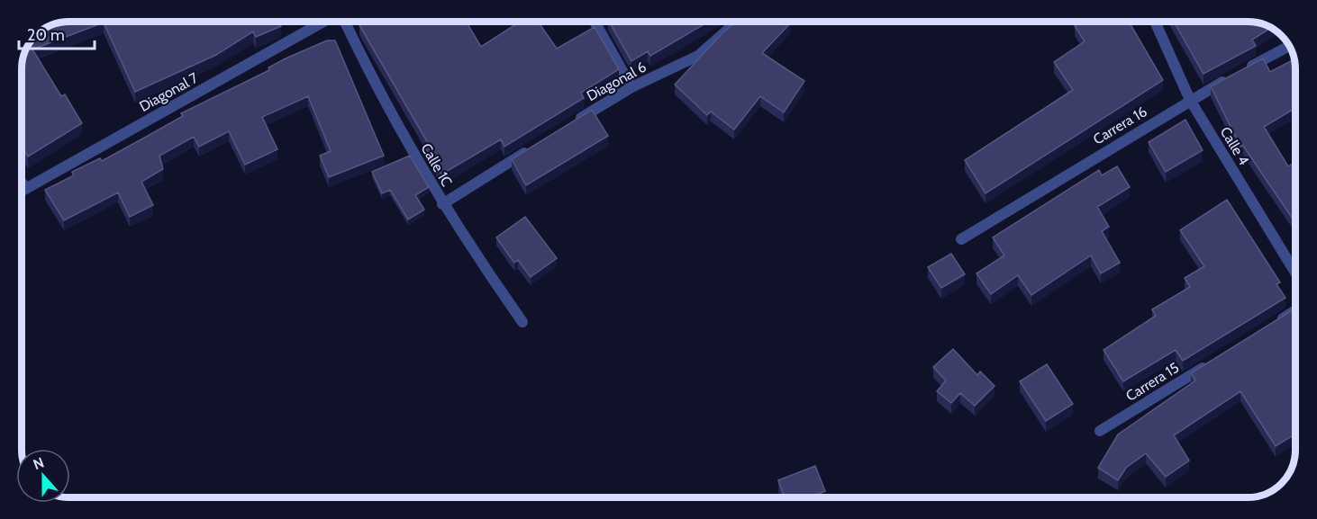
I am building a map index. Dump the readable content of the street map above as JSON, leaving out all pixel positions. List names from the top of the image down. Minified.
{"streets":{"street":["Diagonal 6","Diagonal 7","Carrera 16","Calle 4","Calle 1C","Carrera 15"]},"crossings":[["Carrera 16","Calle 4"]],"scale_bar":"20 m","north":"top"}
